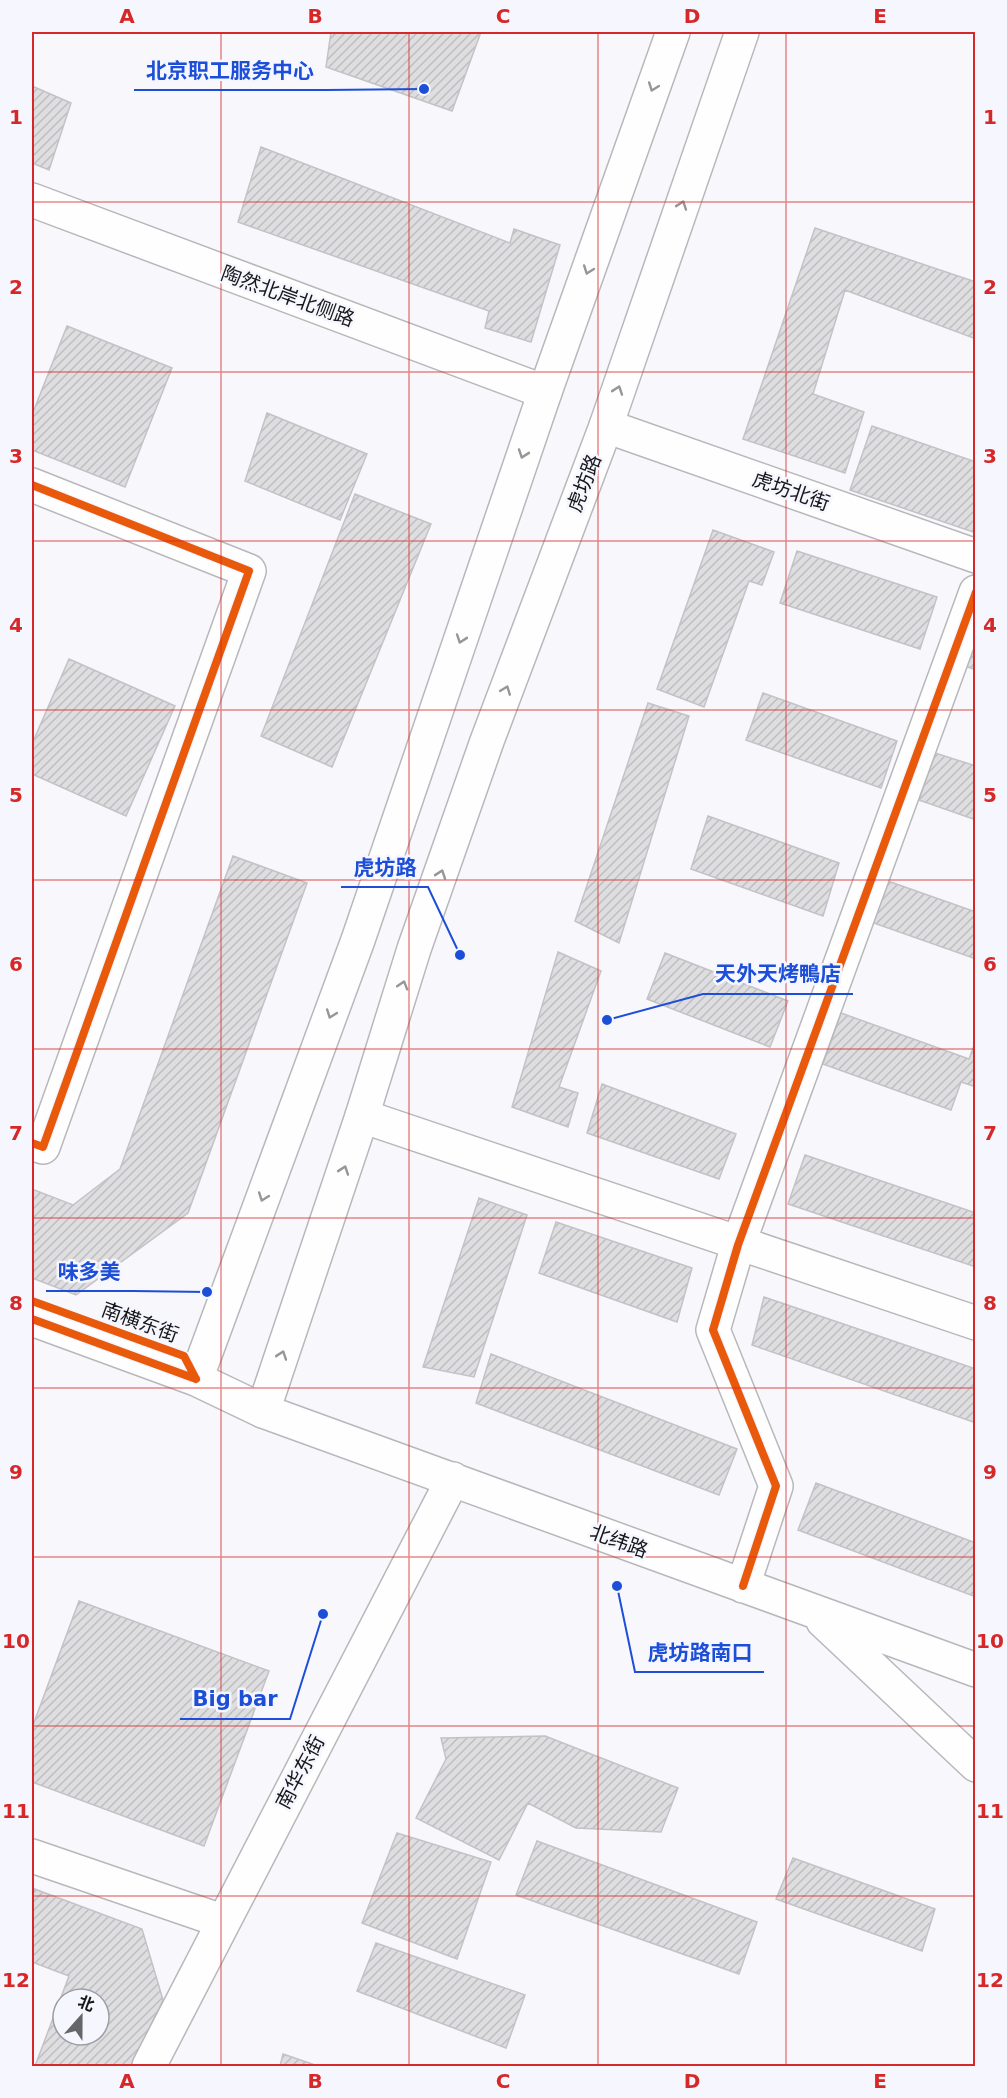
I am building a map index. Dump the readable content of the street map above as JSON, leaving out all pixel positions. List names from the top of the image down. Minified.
{"streets":{"street":["陶然北岸北侧路","虎坊路","虎坊北街","南横东街","北纬路","南华东街"]},"crossings":[["虎坊路","虎坊北街"],["虎坊路","北纬路"],["南横东街","北纬路"],["北纬路","南华东街"]],"places":["北京职工服务中心","虎坊路","天外天烤鴨店","味多美","虎坊路南口","Big bar"],"north":"top","grid":{"columns":["A","B","C","D","E"],"rows":["1","2","3","4","5","6","7","8","9","10","11","12"]}}
